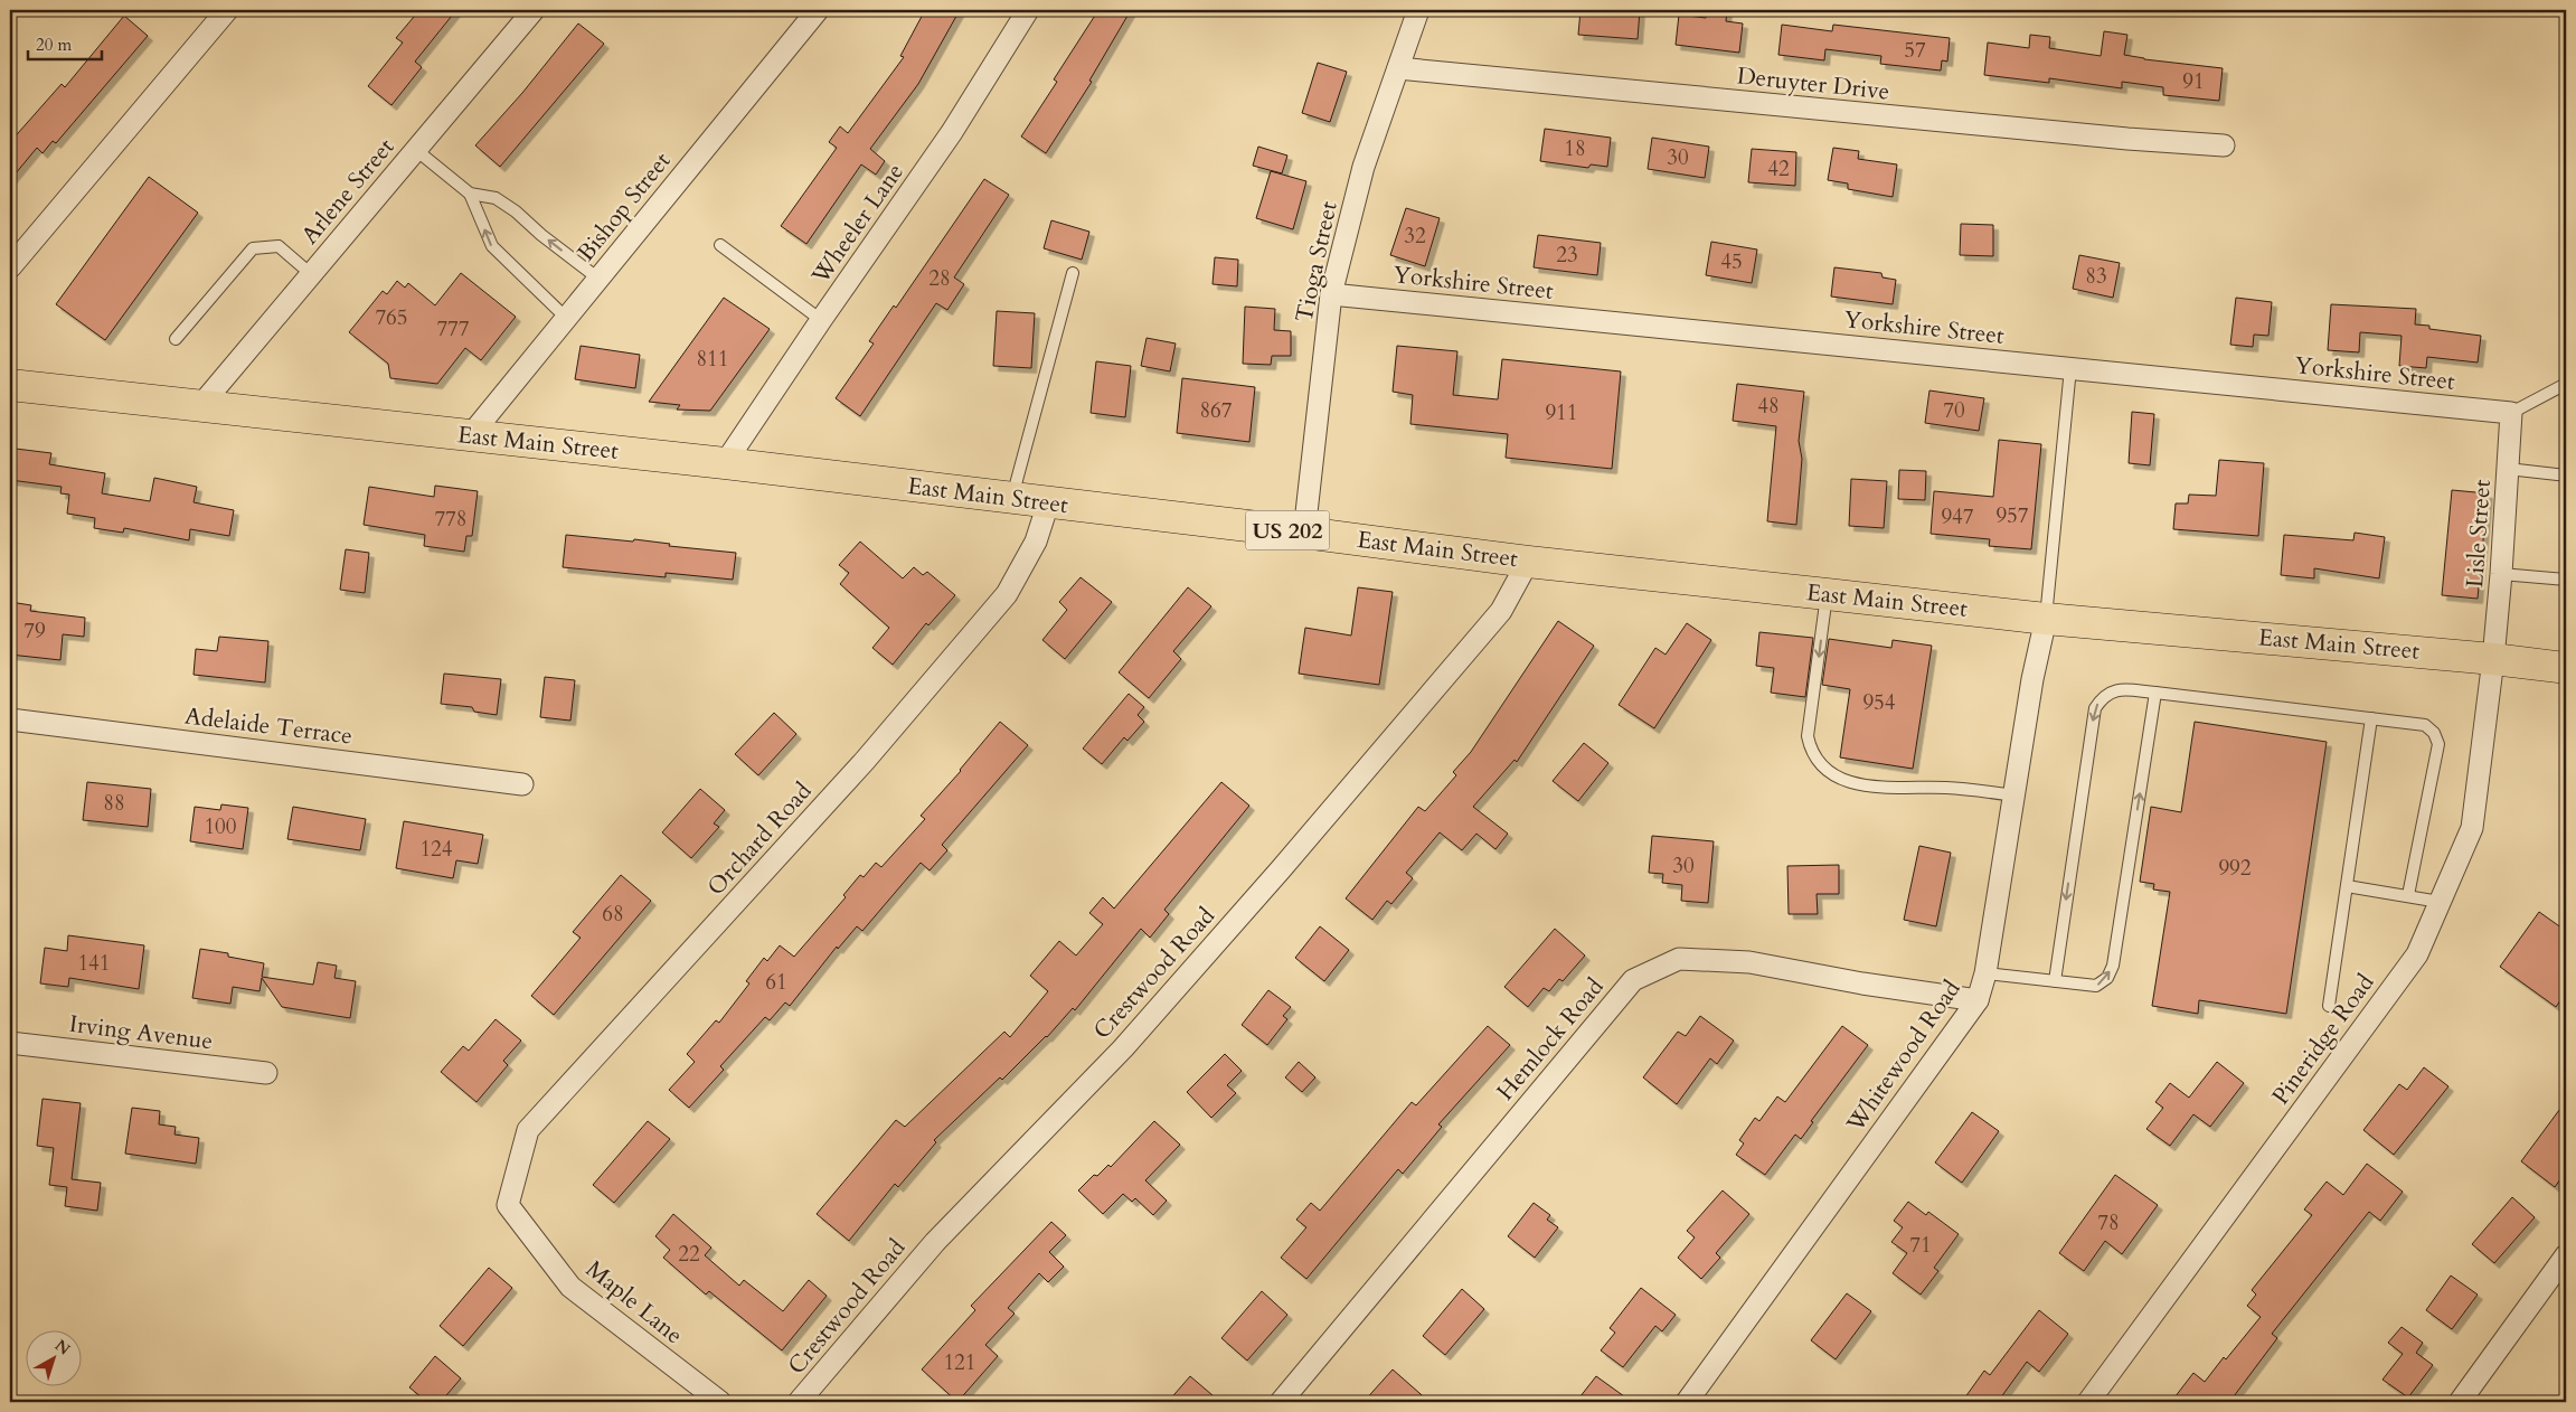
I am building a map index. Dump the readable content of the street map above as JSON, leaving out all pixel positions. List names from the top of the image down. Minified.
{"streets":{"highway":["East Main Street","US 202"],"street":["Deruyter Drive","Arlene Street","Bishop Street","Wheeler Lane","Tioga Street","Yorkshire Street","Lisle Street","Adelaide Terrace","Orchard Road","Crestwood Road","Irving Avenue","Hemlock Road","Pineridge Road","Whitewood Road","Maple Lane"]},"crossings":[["Deruyter Drive","Tioga Street"],["Arlene Street","East Main Street"],["Bishop Street","East Main Street"],["Wheeler Lane","East Main Street"],["Tioga Street","Yorkshire Street"],["Tioga Street","East Main Street"],["Yorkshire Street","Lisle Street"],["East Main Street","Lisle Street"],["East Main Street","Orchard Road"],["East Main Street","Crestwood Road"],["East Main Street","Pineridge Road"],["East Main Street","Whitewood Road"],["Lisle Street","Pineridge Road"],["Orchard Road","Maple Lane"],["Hemlock Road","Whitewood Road"]],"house_numbers":["57","91","18","30","42","32","23","45","83","28","765","777","811","48","867","70","911","957","947","778","79","954","88","100","124","30","992","68","141","61","78","71","22","121"],"scale_bar":"20 m","north":"top right"}
